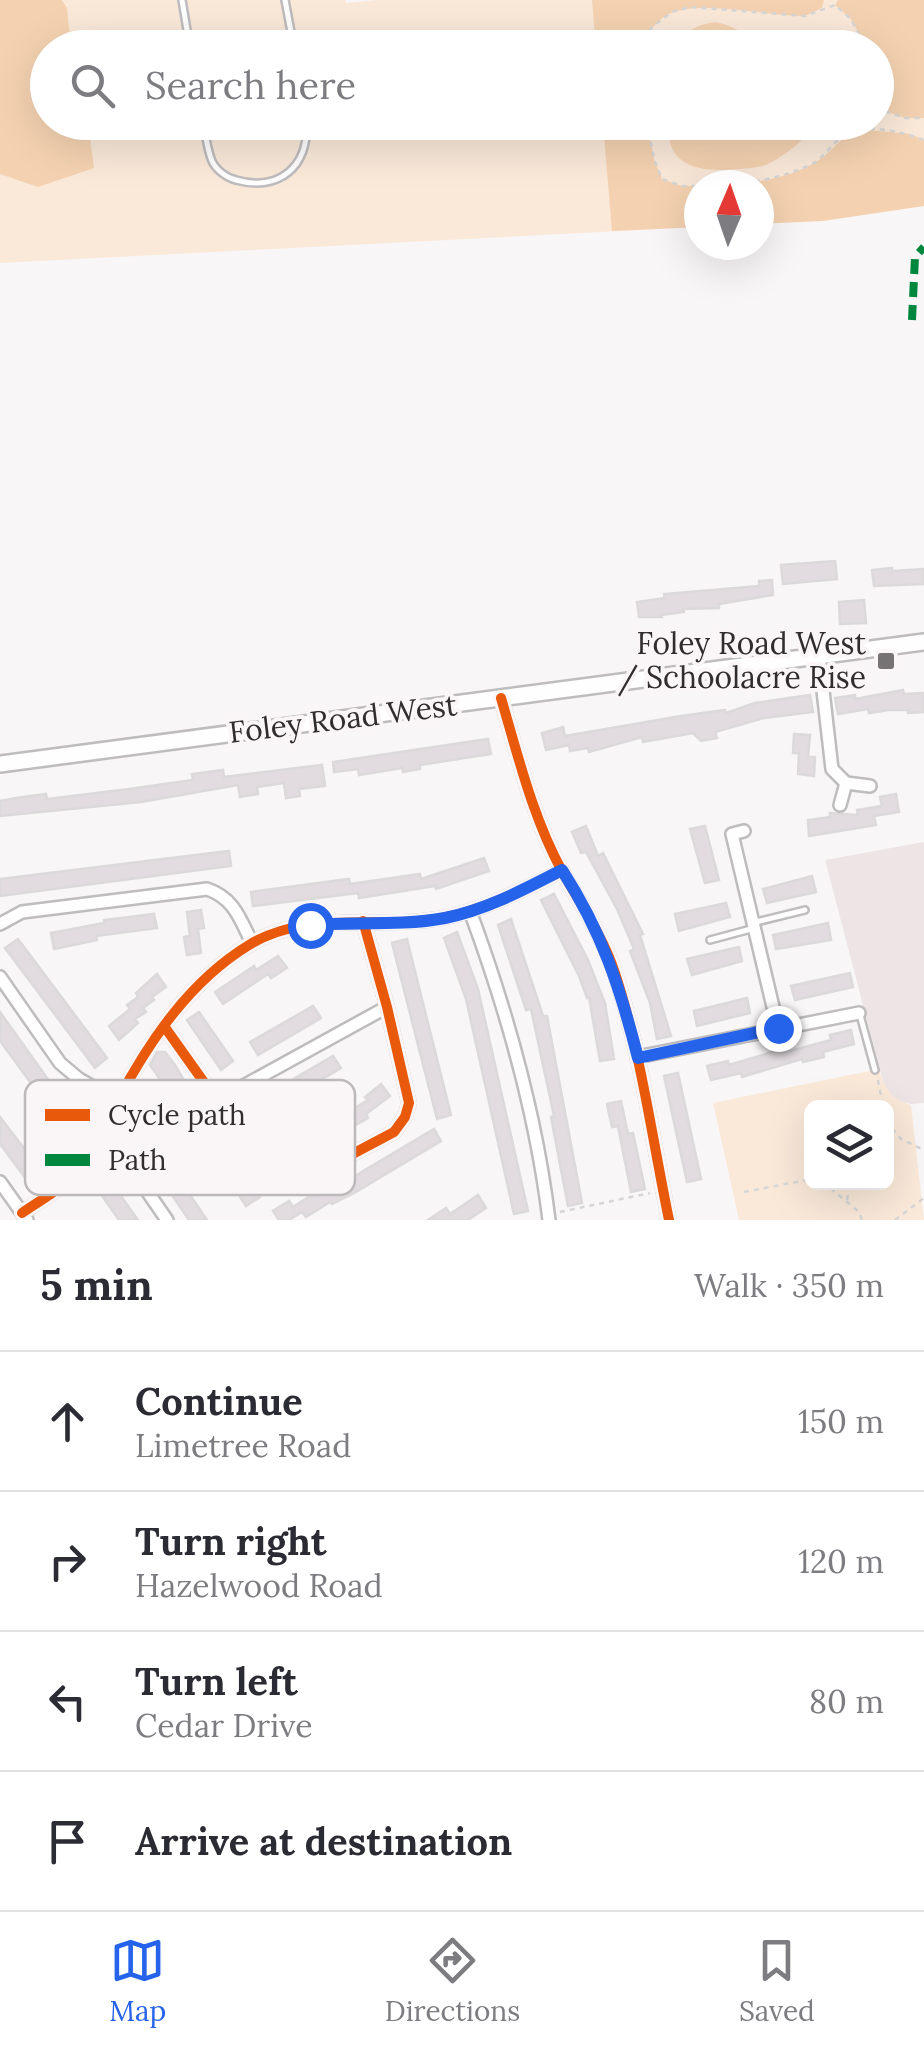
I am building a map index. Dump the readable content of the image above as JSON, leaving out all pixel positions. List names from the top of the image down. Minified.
{"streets":{"main road":["Foley Road West"]},"places":{"transit":["Foley Road West / Schoolacre Rise"]},"legend":["Cycle path","Path"],"north":"top","page":{"search":"Search here","heading":["5 min","Walk · 350 m"],"list":[["Continue","Limetree Road","150 m"],["Turn right","Hazelwood Road","120 m"],["Turn left","Cedar Drive","80 m"],"Arrive at destination"],"nav":["Map","Directions","Saved"]}}
